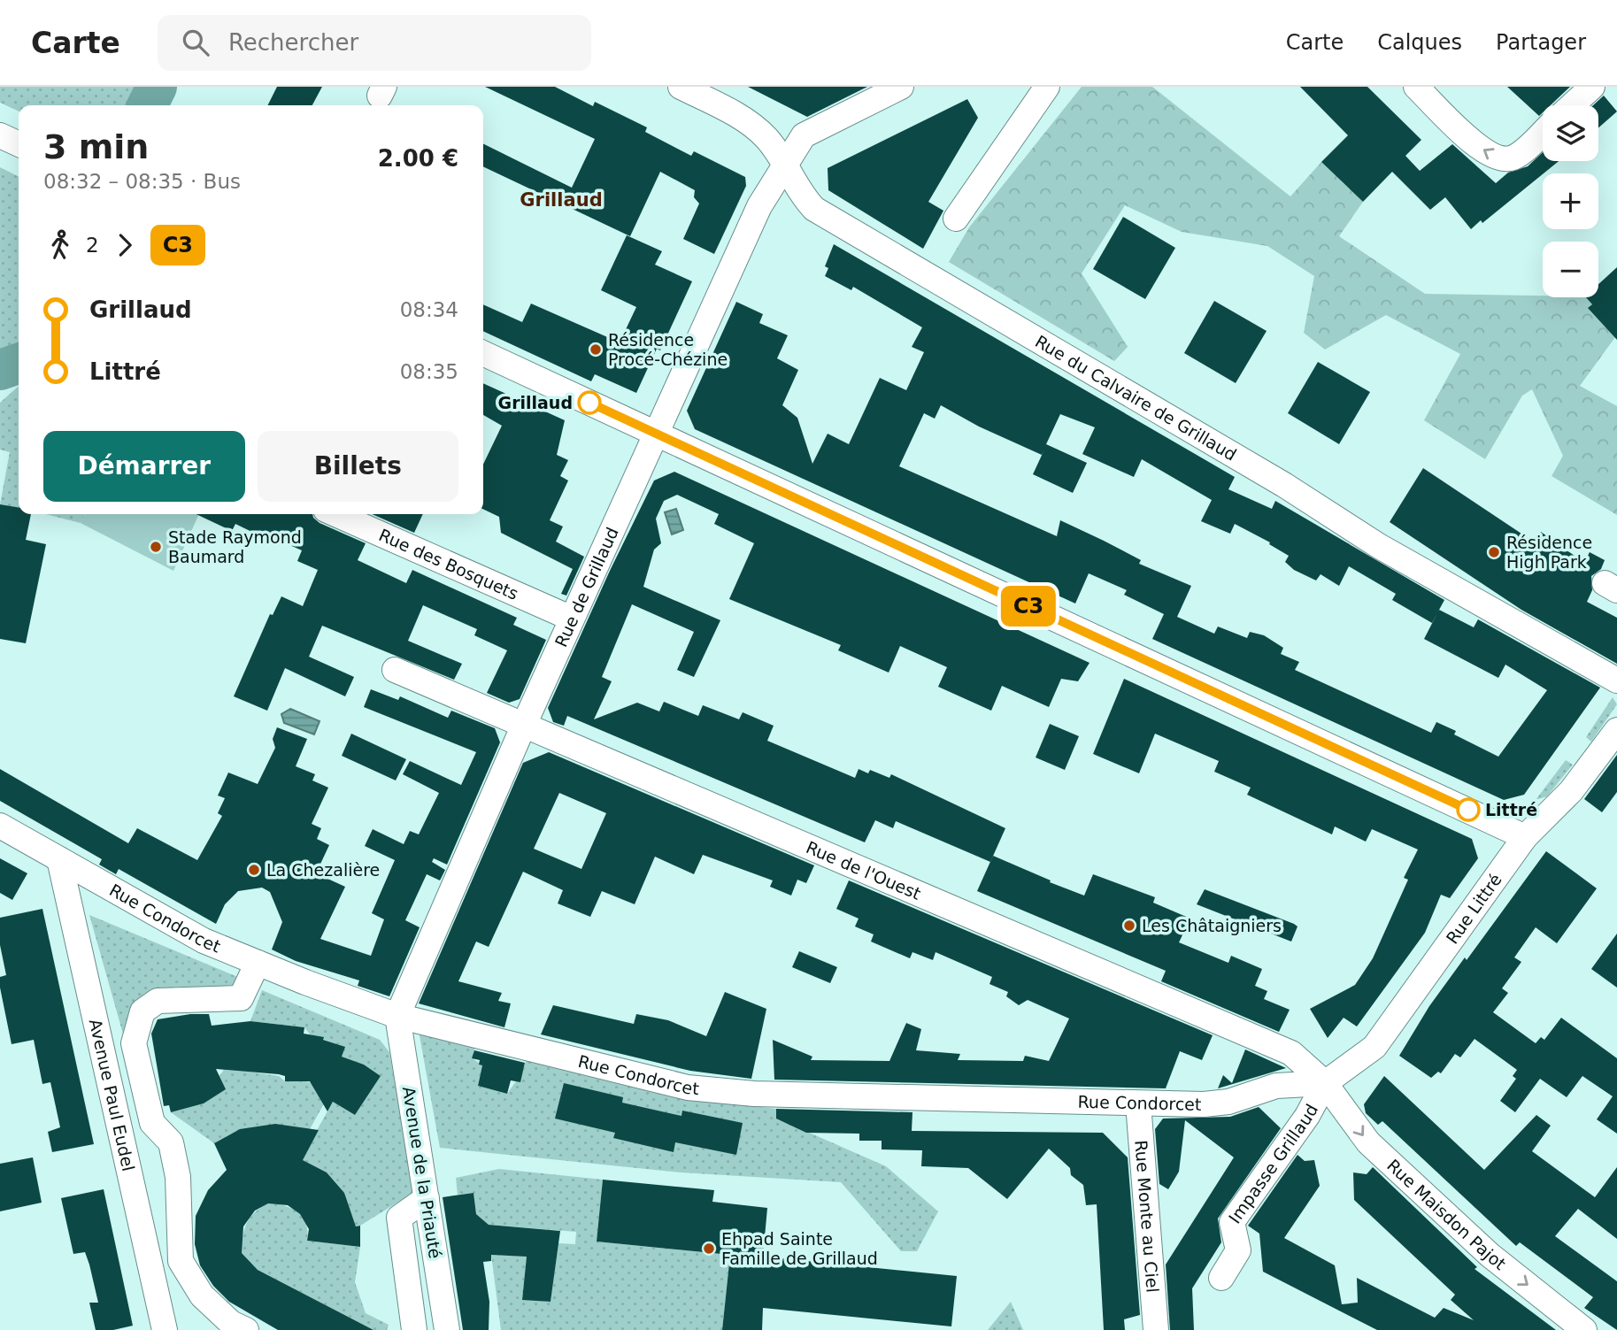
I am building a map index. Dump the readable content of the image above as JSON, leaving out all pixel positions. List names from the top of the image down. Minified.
{"streets":{"street":["Rue du Calvaire de Grillaud","Rue des Bosquets","Rue de Grillaud","Rue de l'Ouest","Rue Littré","Rue Condorcet","Avenue Paul Eudel","Impasse Grillaud","Avenue de la Priauté","Rue Maisdon Pajot","Rue Monte au Ciel"]},"crossings":[["Rue du Calvaire de Grillaud","Rue de Grillaud"],["Rue des Bosquets","Rue de Grillaud"],["Rue de Grillaud","Rue de l'Ouest"],["Rue de Grillaud","Rue Condorcet"],["Rue de Grillaud","Avenue de la Priauté"],["Rue de l'Ouest","Rue Littré"],["Rue de l'Ouest","Rue Condorcet"],["Rue de l'Ouest","Impasse Grillaud"],["Rue de l'Ouest","Rue Maisdon Pajot"],["Rue Littré","Rue Condorcet"],["Rue Littré","Impasse Grillaud"],["Rue Littré","Rue Maisdon Pajot"],["Rue Condorcet","Avenue Paul Eudel"],["Rue Condorcet","Impasse Grillaud"],["Rue Condorcet","Avenue de la Priauté"],["Rue Condorcet","Rue Maisdon Pajot"],["Rue Condorcet","Rue Monte au Ciel"],["Impasse Grillaud","Rue Maisdon Pajot"]],"one_way":["Rue Maisdon Pajot"],"districts":["Grillaud"],"places":["Résidence Procé-Chézine","Grillaud","Stade Raymond Baumard","Résidence High Park","Littré","La Chezalière","Les Châtaigniers","Ehpad Sainte Famille de Grillaud"],"lines":["bus line C3"],"page":{"header":"Carte","search":"Rechercher","nav":["Carte","Calques","Partager"],"on_map":"C3","map_buttons":["+","−"],"heading":["3 min","08:32 – 08:35 · Bus","2.00 €"],"legs":["2","C3"],"list":[{"name":"Grillaud","value":"08:34"},{"name":"Littré","value":"08:35"}],"buttons":["Démarrer","Billets"]}}
